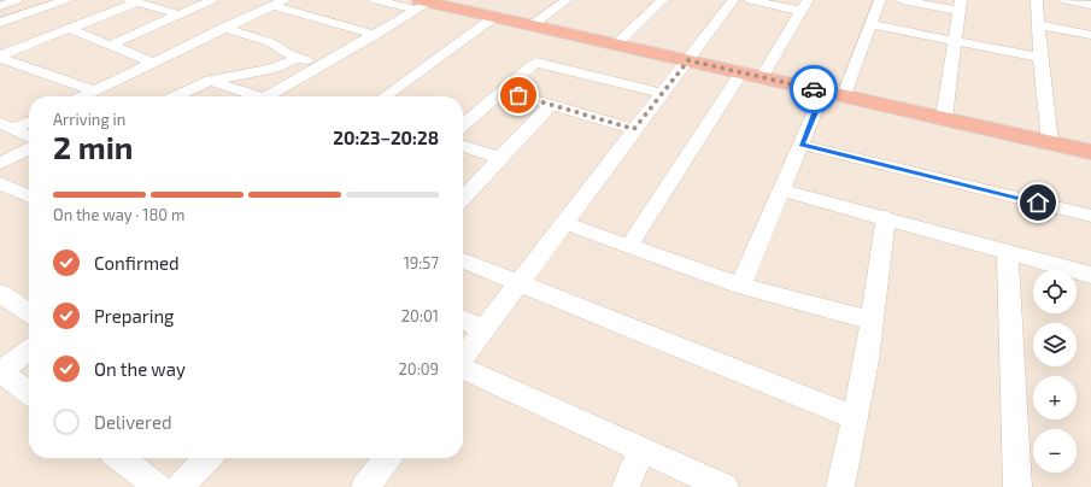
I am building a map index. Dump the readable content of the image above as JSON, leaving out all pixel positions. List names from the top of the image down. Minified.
{"page":{"heading":["2 min","Arriving in","20:23–20:28"],"bar":"On the way · 180 m","list":[["Confirmed","19:57"],["Preparing","20:01"],["On the way","20:09"],"Delivered"],"map_buttons":["+","−"]}}
